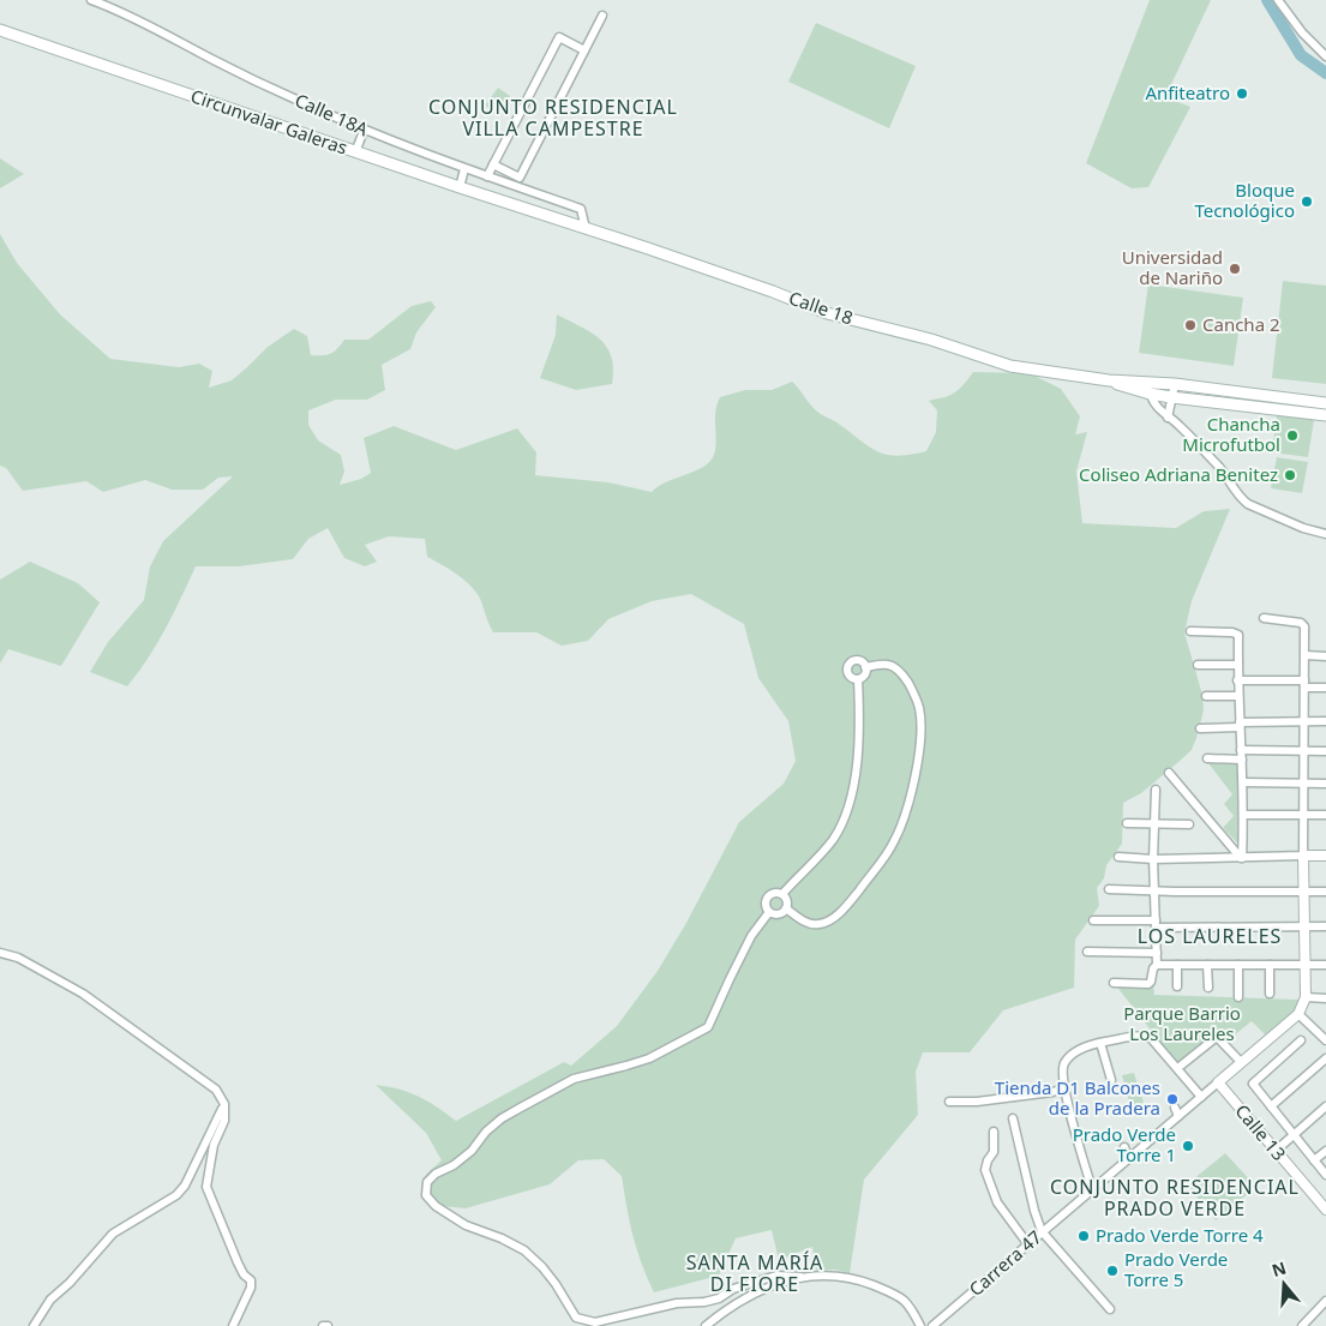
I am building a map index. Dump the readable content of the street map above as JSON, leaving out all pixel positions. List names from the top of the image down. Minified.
{"streets":{"main road":["Circunvalar Galeras","Calle 18"],"street":["Calle 18A","Calle 13","Carrera 47"]},"crossings":[["Calle 18A","Calle 18"],["Circunvalar Galeras","Calle 18"],["Calle 13","Carrera 47"]],"districts":["CONJUNTO RESIDENCIAL VILLA CAMPESTRE","LOS LAURELES","CONJUNTO RESIDENCIAL PRADO VERDE","SANTA MARÍA DI FIORE"],"parks":["Parque Barrio Los Laureles"],"places":["Anfiteatro","Bloque Tecnológico","Universidad de Nariño","Cancha 2","Chancha Microfutbol","Coliseo Adriana Benitez","Tienda D1 Balcones de la Pradera","Prado Verde Torre 1","Prado Verde Torre 4","Prado Verde Torre 5"],"north":"top"}
